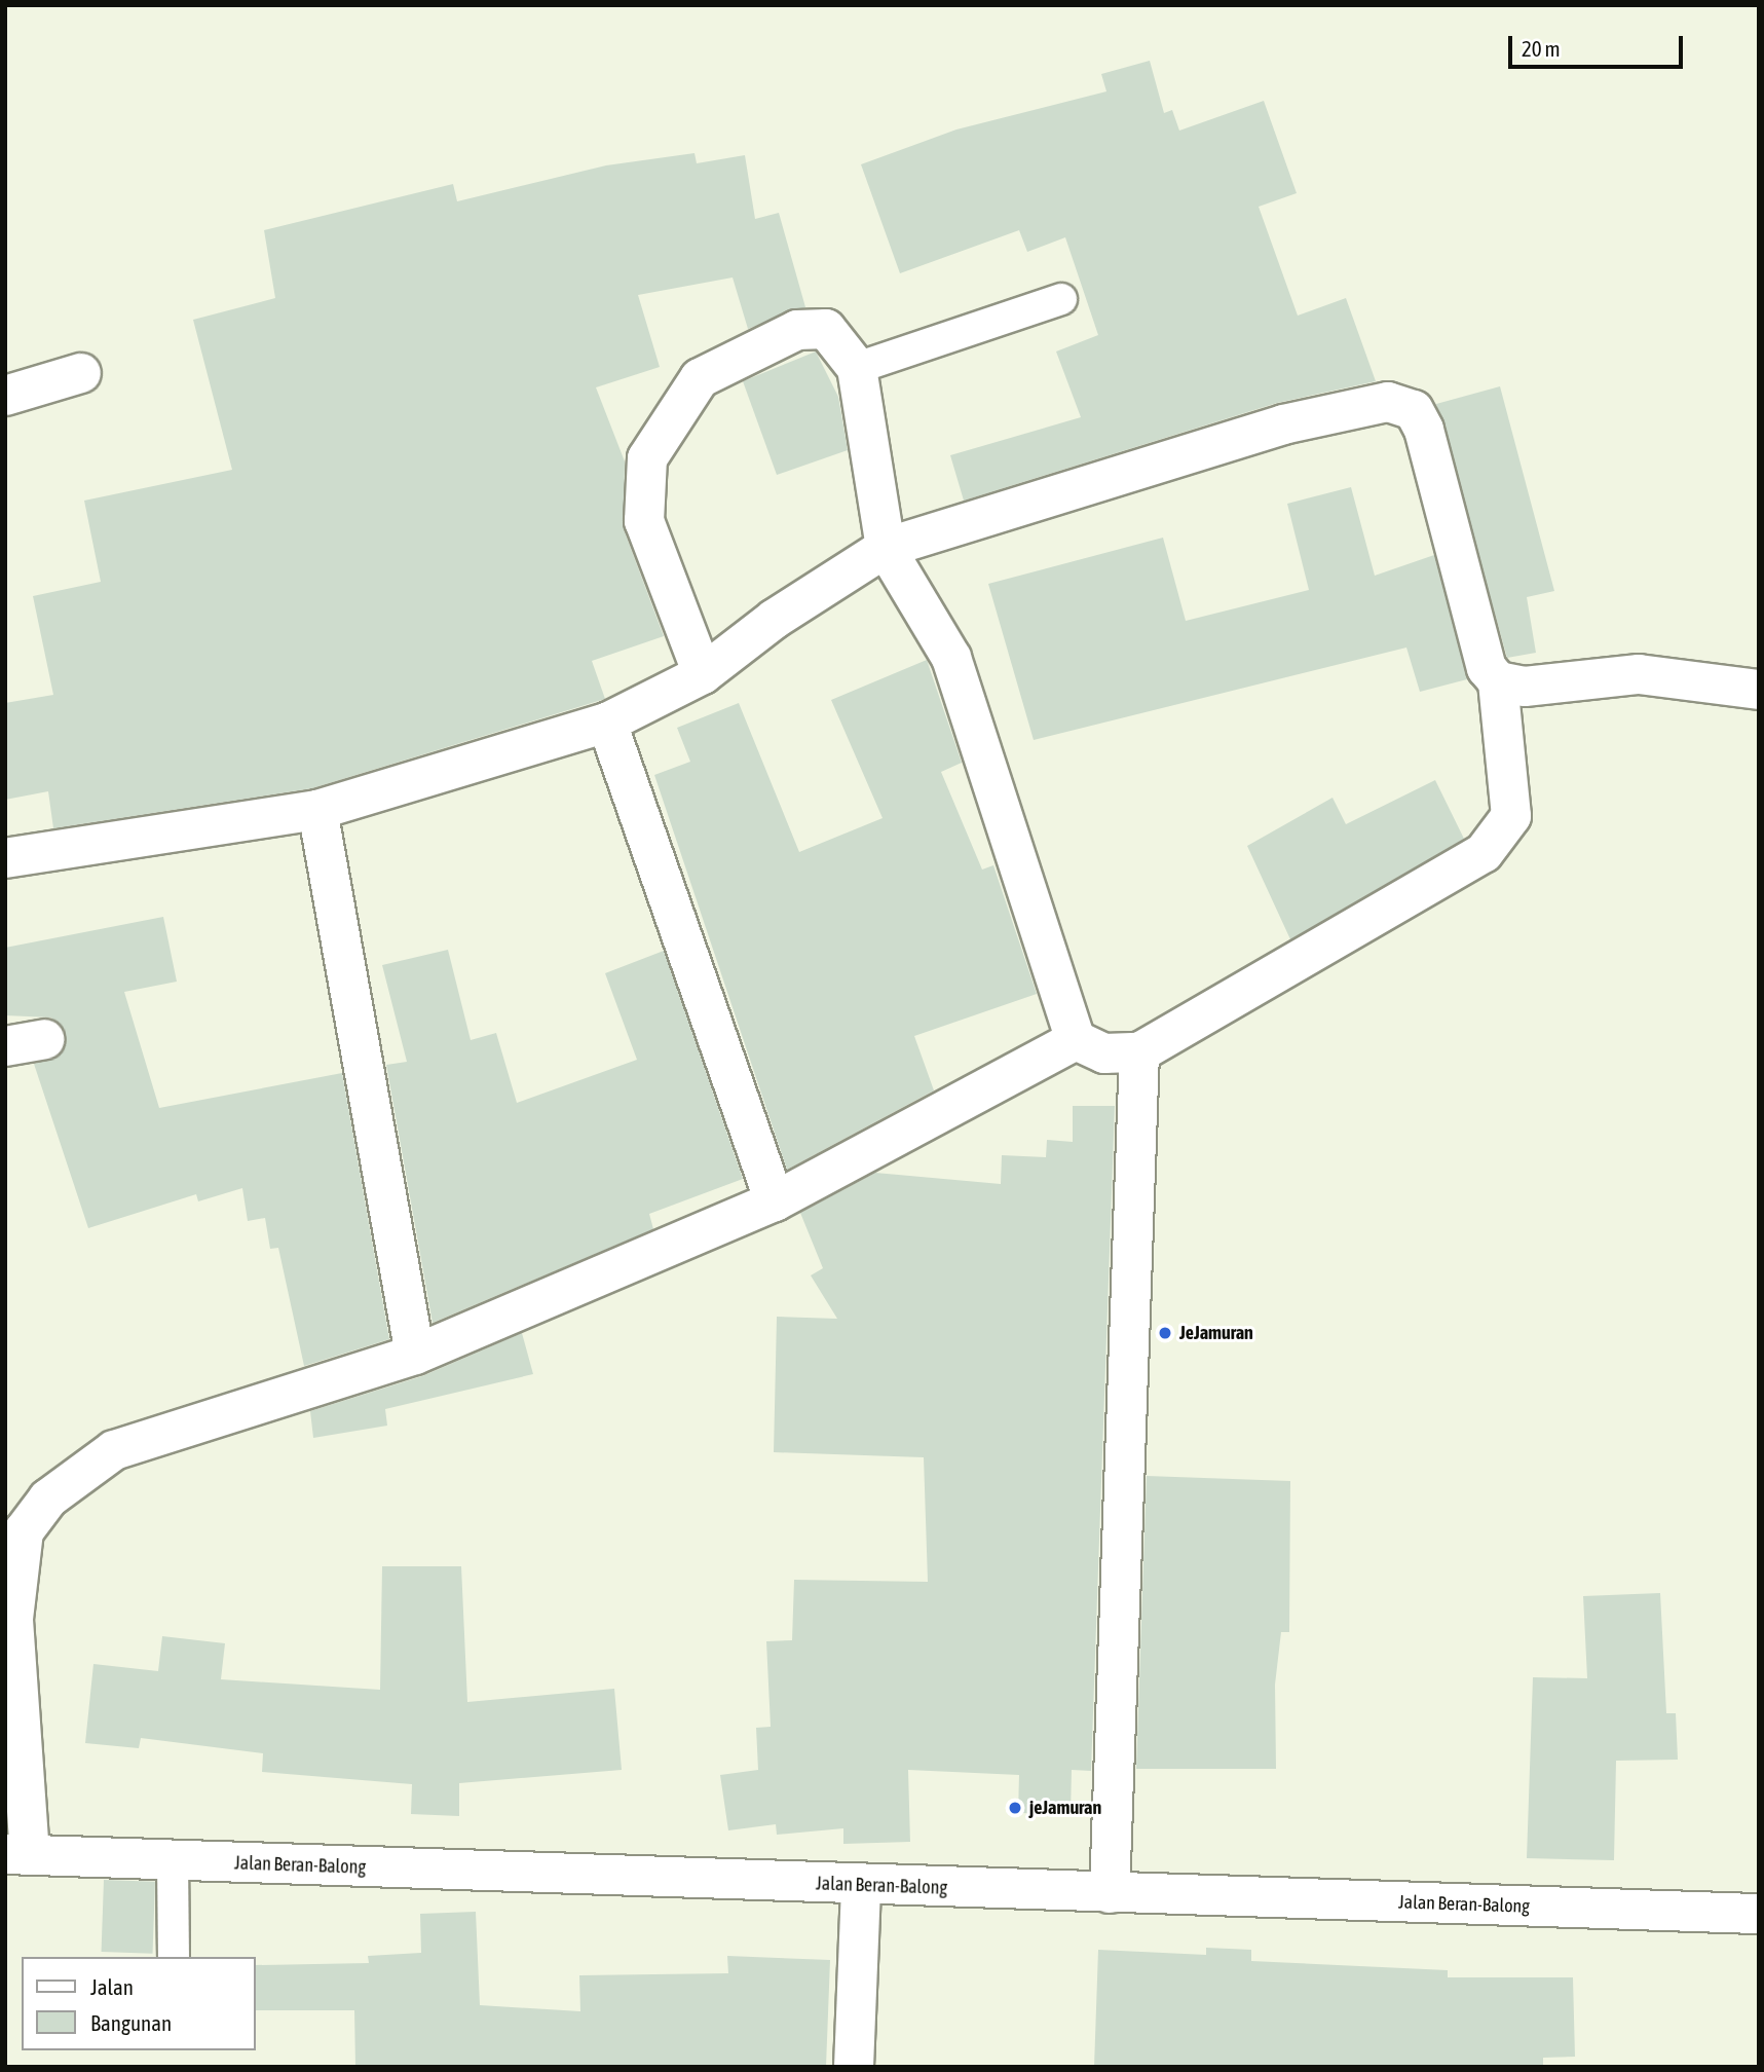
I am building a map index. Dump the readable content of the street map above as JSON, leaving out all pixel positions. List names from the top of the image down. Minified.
{"streets":{"street":["Jalan Beran-Balong"]},"places":["JeJamuran","jeJamuran"],"legend":["Jalan","Bangunan"],"scale_bar":"20 m"}
